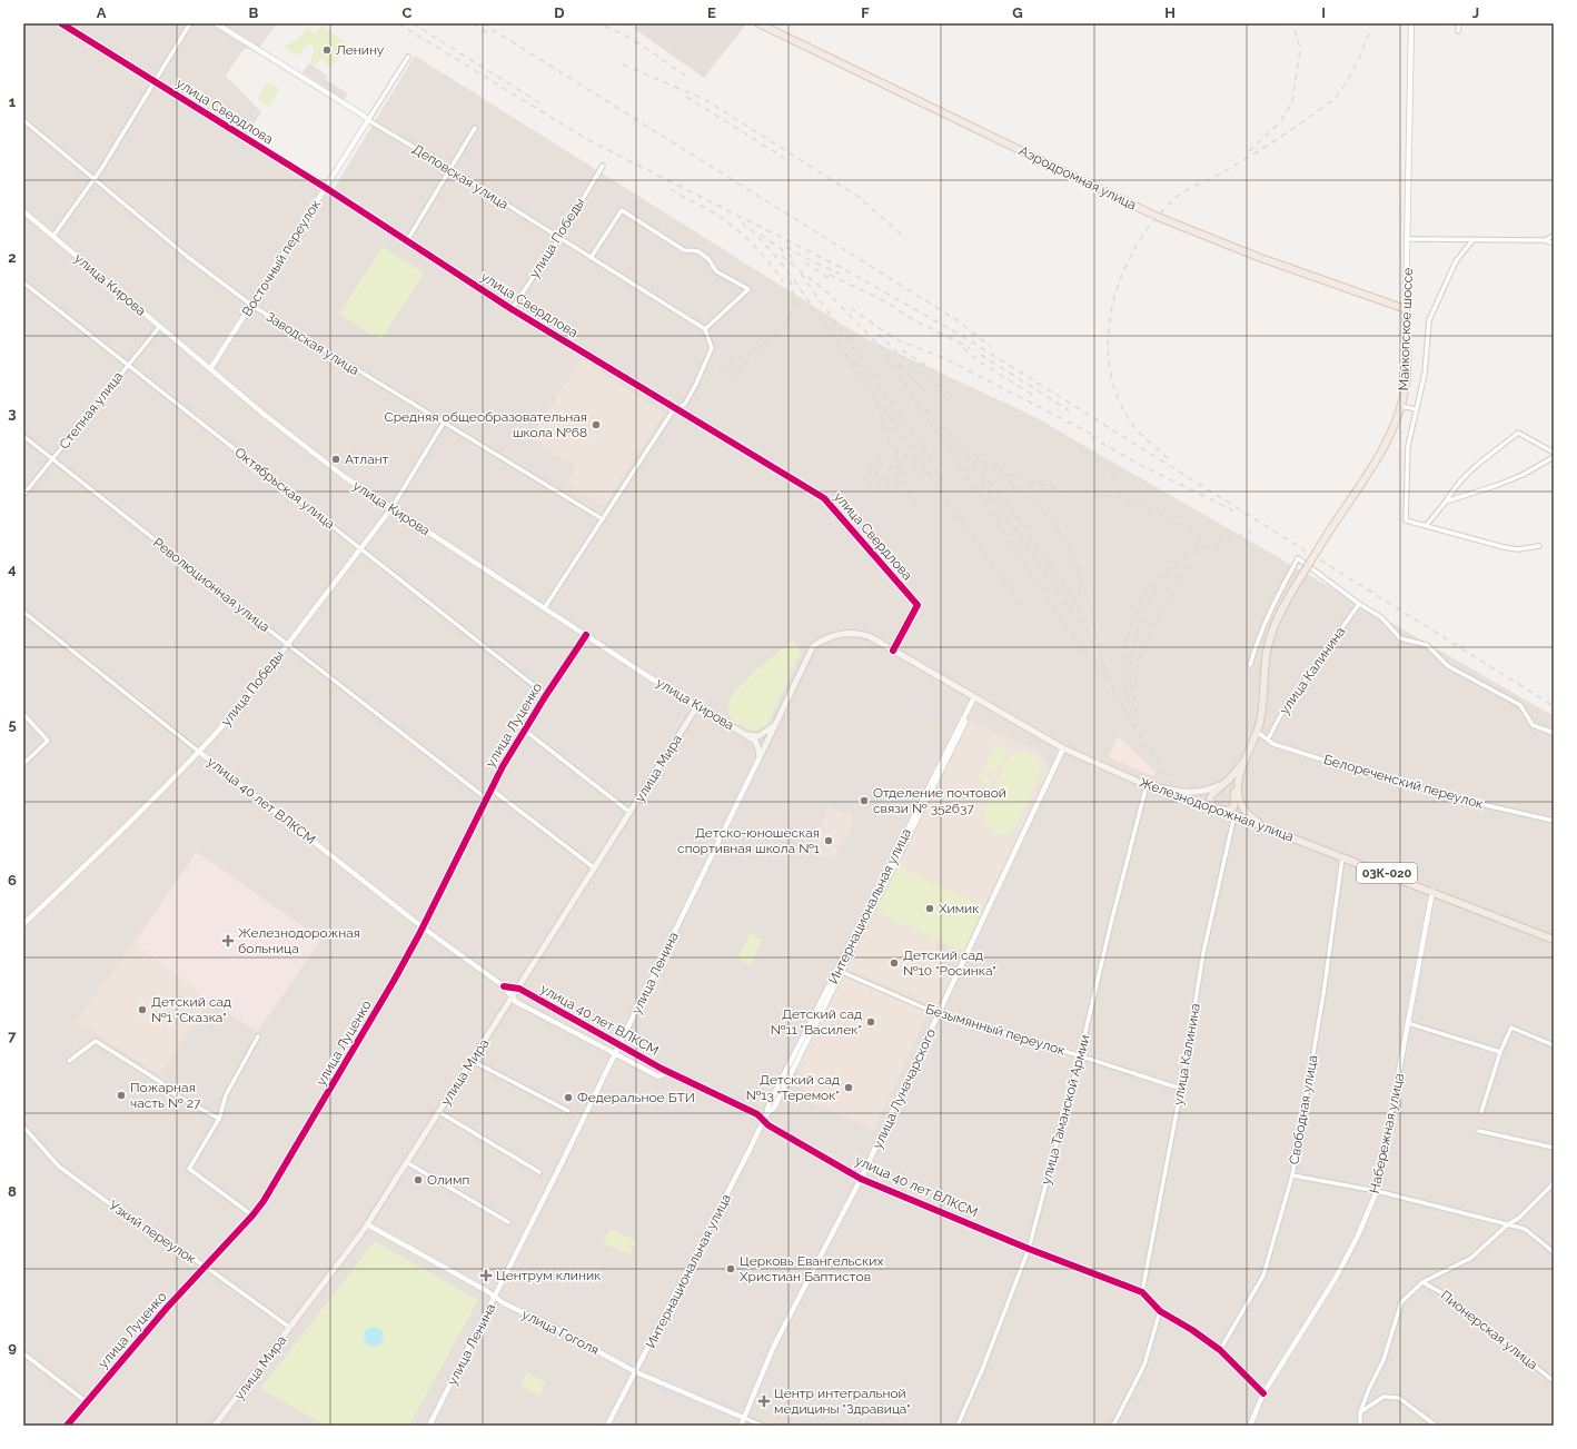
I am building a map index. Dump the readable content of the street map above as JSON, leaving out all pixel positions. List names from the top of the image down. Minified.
{"streets":{"main road":["Аэродромная улица","улица Кирова","Майкопское шоссе","улица Мира","Железнодорожная улица","03К-020","улица Ленина"],"street":["улица Свердлова","Деповская улица","улица Победы","Восточный переулок","Заводская улица","Степная улица","Октябрьская улица","Революционная улица","улица Калинина","улица Луценко","Белореченский переулок","улица 40 лет ВЛКСМ","Интернациональная улица","Безымянный переулок","улица Луначарского","улица Таманской Армии","Свободная улица","Набережная улица","Узкий переулок","Пионерская улица","улица Гоголя"]},"crossings":[["улица Свердлова","улица Победы"],["улица Свердлова","Восточный переулок"],["улица Свердлова","Железнодорожная улица"],["улица Свердлова","улица Ленина"],["Деповская улица","улица Победы"],["Деповская улица","Восточный переулок"],["Аэродромная улица","Майкопское шоссе"],["улица Победы","улица Кирова"],["улица Победы","Заводская улица"],["улица Победы","Октябрьская улица"],["улица Победы","Революционная улица"],["улица Победы","улица 40 лет ВЛКСМ"],["Восточный переулок","улица Кирова"],["Восточный переулок","Заводская улица"],["улица Кирова","Степная улица"],["улица Кирова","улица Луценко"],["улица Кирова","улица Мира"],["улица Кирова","улица Ленина"],["Майкопское шоссе","Белореченский переулок"],["Степная улица","Октябрьская улица"],["Степная улица","Революционная улица"],["Октябрьская улица","улица Луценко"],["Революционная улица","улица Луценко"],["улица Калинина","Белореченский переулок"],["улица Калинина","улица 40 лет ВЛКСМ"],["улица Калинина","Железнодорожная улица"],["улица Калинина","Безымянный переулок"],["улица Луценко","улица 40 лет ВЛКСМ"],["улица Луценко","Узкий переулок"],["улица Мира","улица 40 лет ВЛКСМ"],["улица Мира","Узкий переулок"],["улица Мира","улица Гоголя"],["улица 40 лет ВЛКСМ","Интернациональная улица"],["улица 40 лет ВЛКСМ","улица Ленина"],["улица 40 лет ВЛКСМ","улица Луначарского"],["улица 40 лет ВЛКСМ","улица Таманской Армии"],["улица 40 лет ВЛКСМ","Свободная улица"],["улица 40 лет ВЛКСМ","Набережная улица"],["Железнодорожная улица","Интернациональная улица"],["Железнодорожная улица","улица Ленина"],["Железнодорожная улица","улица Луначарского"],["Железнодорожная улица","улица Таманской Армии"],["Железнодорожная улица","Свободная улица"],["Железнодорожная улица","Набережная улица"],["Интернациональная улица","Безымянный переулок"],["Интернациональная улица","улица Гоголя"],["улица Ленина","улица Гоголя"],["Безымянный переулок","улица Луначарского"],["Безымянный переулок","улица Таманской Армии"],["улица Луначарского","улица Гоголя"]],"places":{"other":["Ленину","Средняя общеобразовательная школа №68","Атлант","Отделение почтовой связи № 352637","Детско-юношеская спортивная школа №1","Химик","Детский сад №10 \"Росинка\"","Детский сад №1 \"Сказка\"","Детский сад №11 \"Василек\"","Детский сад №13 \"Теремок\"","Пожарная часть № 27","Федеральное БТИ","Олимп","Церковь Евангельских Христиан Баптистов"],"health":["Железнодорожная больница","Центрум клиник","Центр интегральной медицины \"Здравица\""]},"grid":{"columns":["A","B","C","D","E","F","G","H","I","J"],"rows":["1","2","3","4","5","6","7","8","9"]}}
